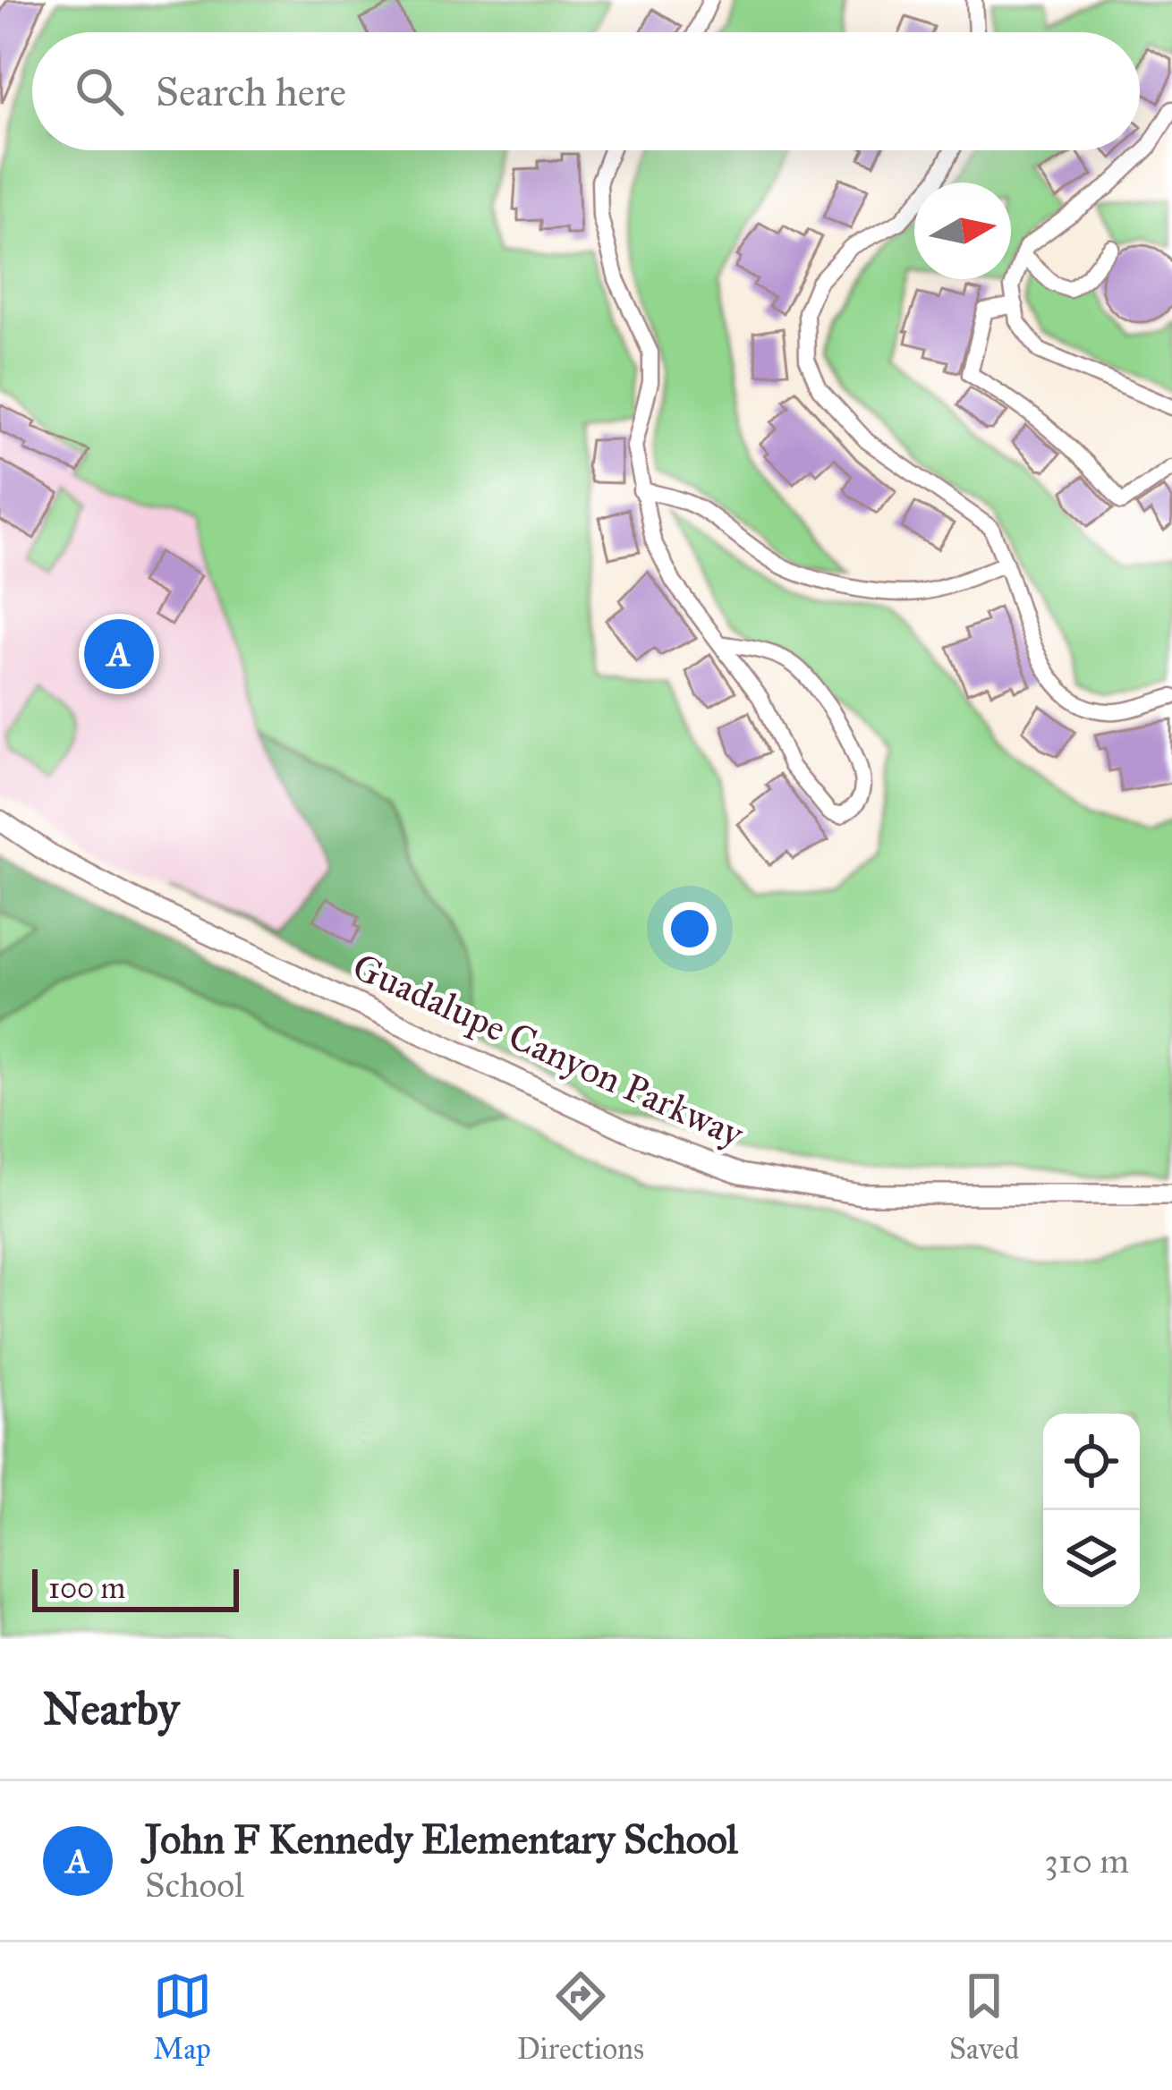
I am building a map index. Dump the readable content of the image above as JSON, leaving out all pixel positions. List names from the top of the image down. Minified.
{"streets":{"main road":["Guadalupe Canyon Parkway"]},"scale_bar":"100 m","north":"right","page":{"search":"Search here","pins":"A","scale":"100 m","heading":"Nearby","list":[{"mark":"A","name":"John F Kennedy Elementary School","note":"School","value":"310 m"}],"nav":["Map","Directions","Saved"]}}
